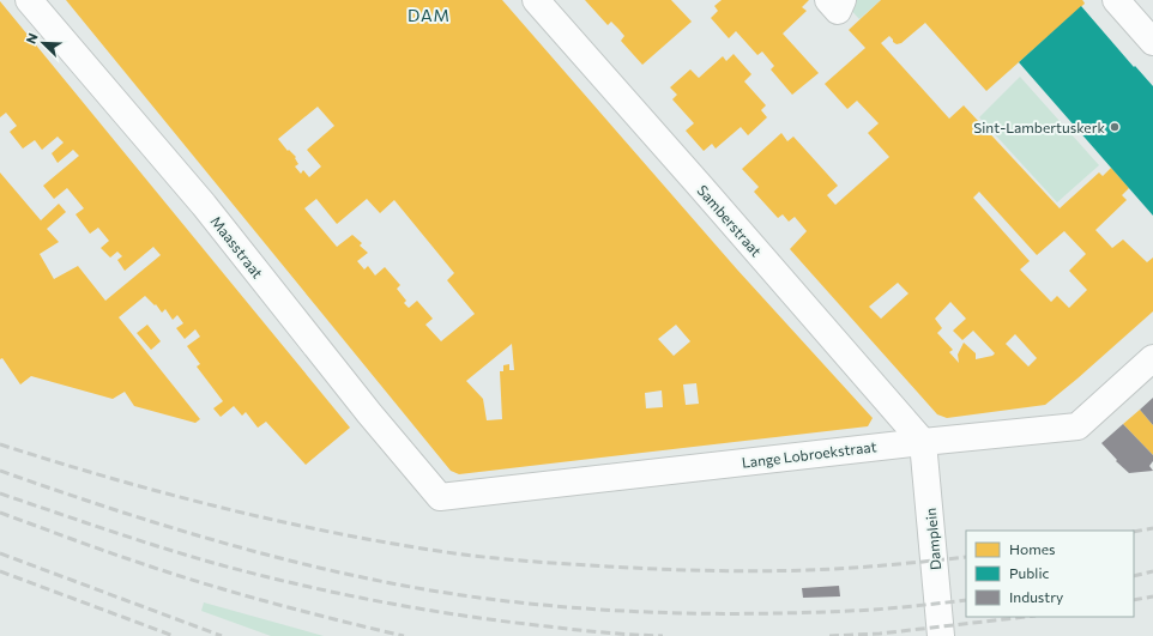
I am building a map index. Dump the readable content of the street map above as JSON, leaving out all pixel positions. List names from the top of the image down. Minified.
{"streets":{"street":["Samberstraat","Maasstraat","Lange Lobroekstraat","Damplein"]},"crossings":[["Samberstraat","Lange Lobroekstraat"],["Samberstraat","Damplein"],["Maasstraat","Lange Lobroekstraat"],["Lange Lobroekstraat","Damplein"]],"districts":["DAM"],"places":["Sint-Lambertuskerk"],"legend":["Homes","Public","Industry"],"north":"top left"}
